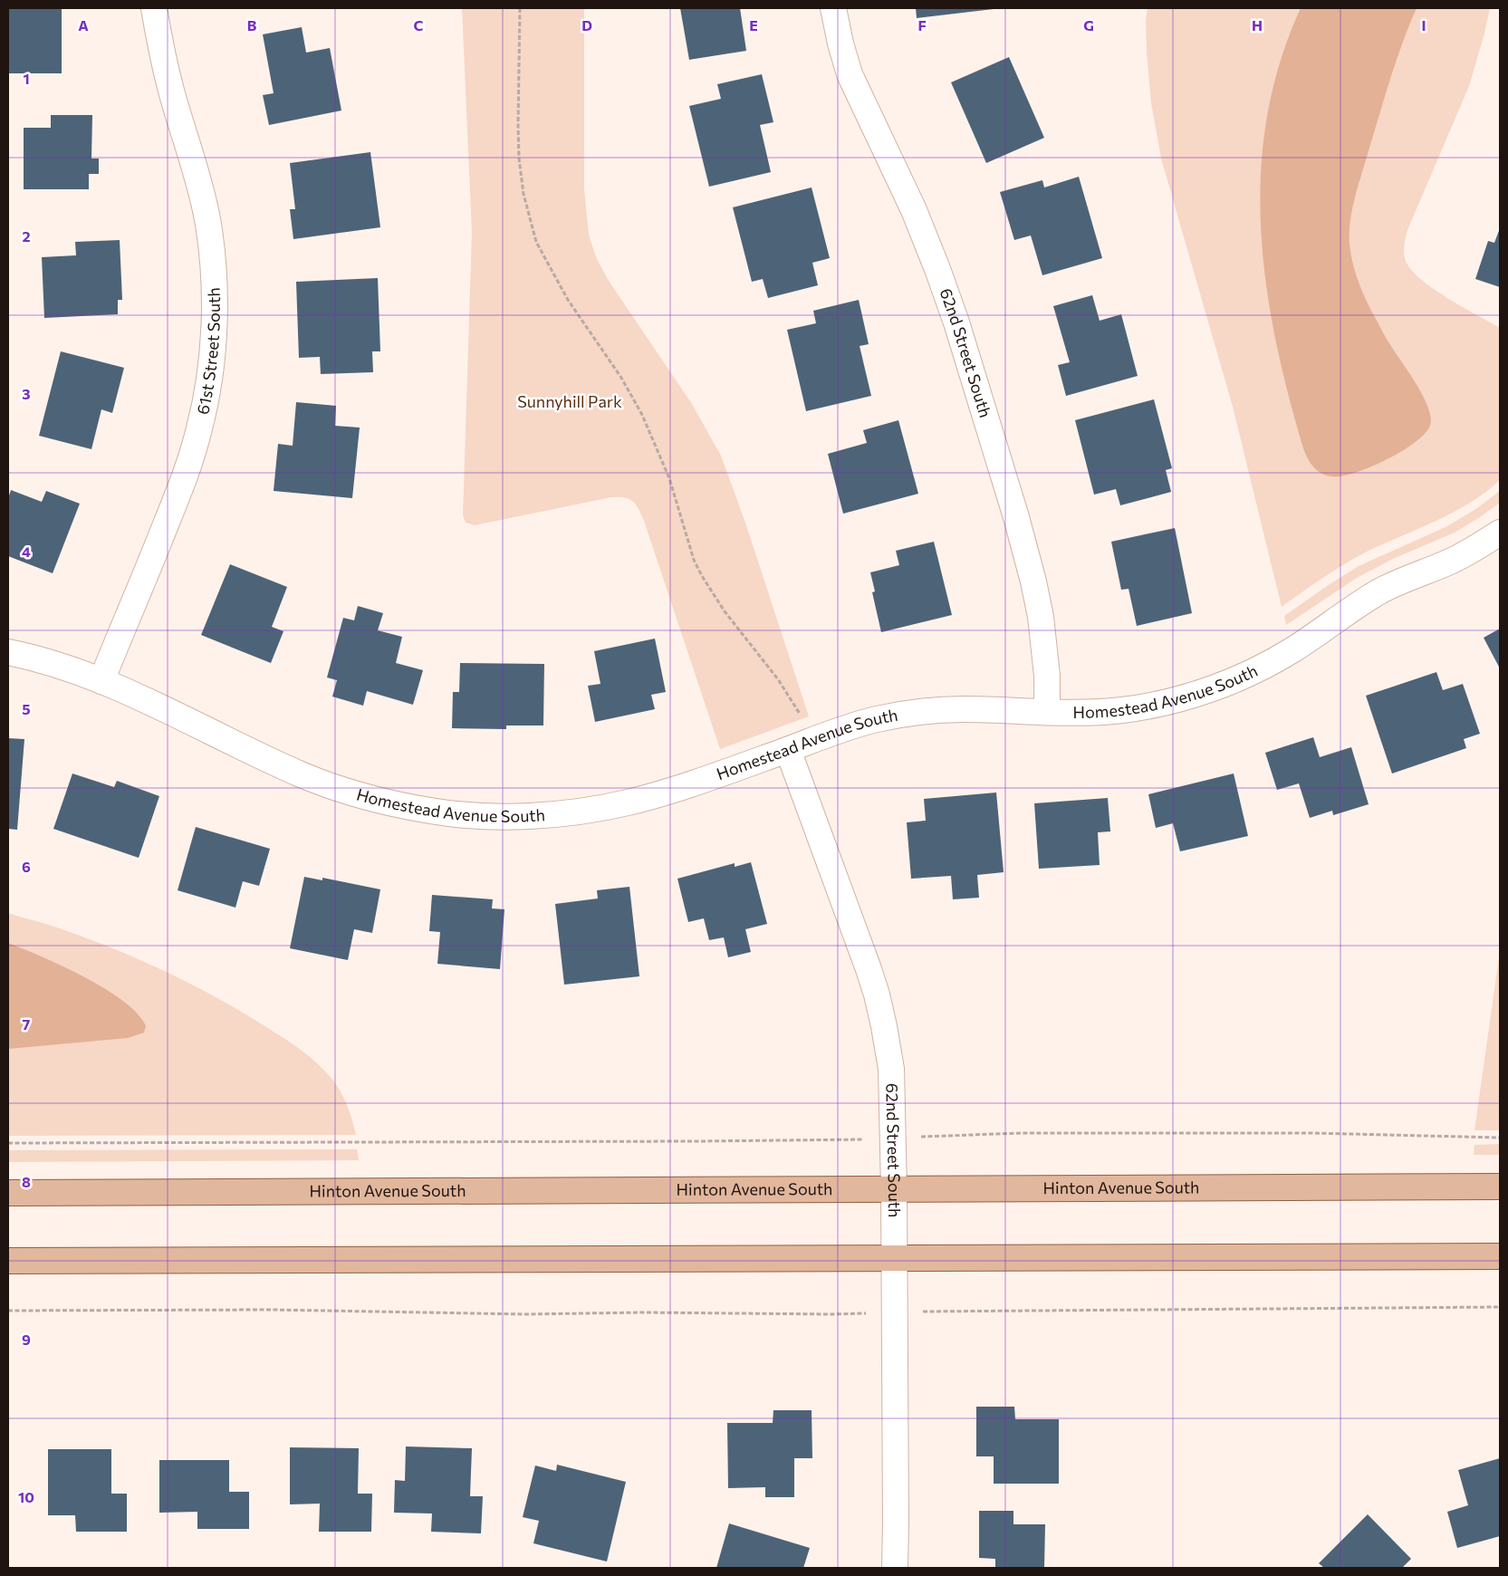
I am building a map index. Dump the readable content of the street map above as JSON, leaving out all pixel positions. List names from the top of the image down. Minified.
{"streets":{"main road":["Hinton Avenue South"],"street":["61st Street South","62nd Street South","Homestead Avenue South"]},"crossings":[["61st Street South","Homestead Avenue South"],["62nd Street South","Homestead Avenue South"],["62nd Street South","Hinton Avenue South"]],"parks":["Sunnyhill Park"],"grid":{"columns":["A","B","C","D","E","F","G","H","I"],"rows":["1","2","3","4","5","6","7","8","9","10"]}}
